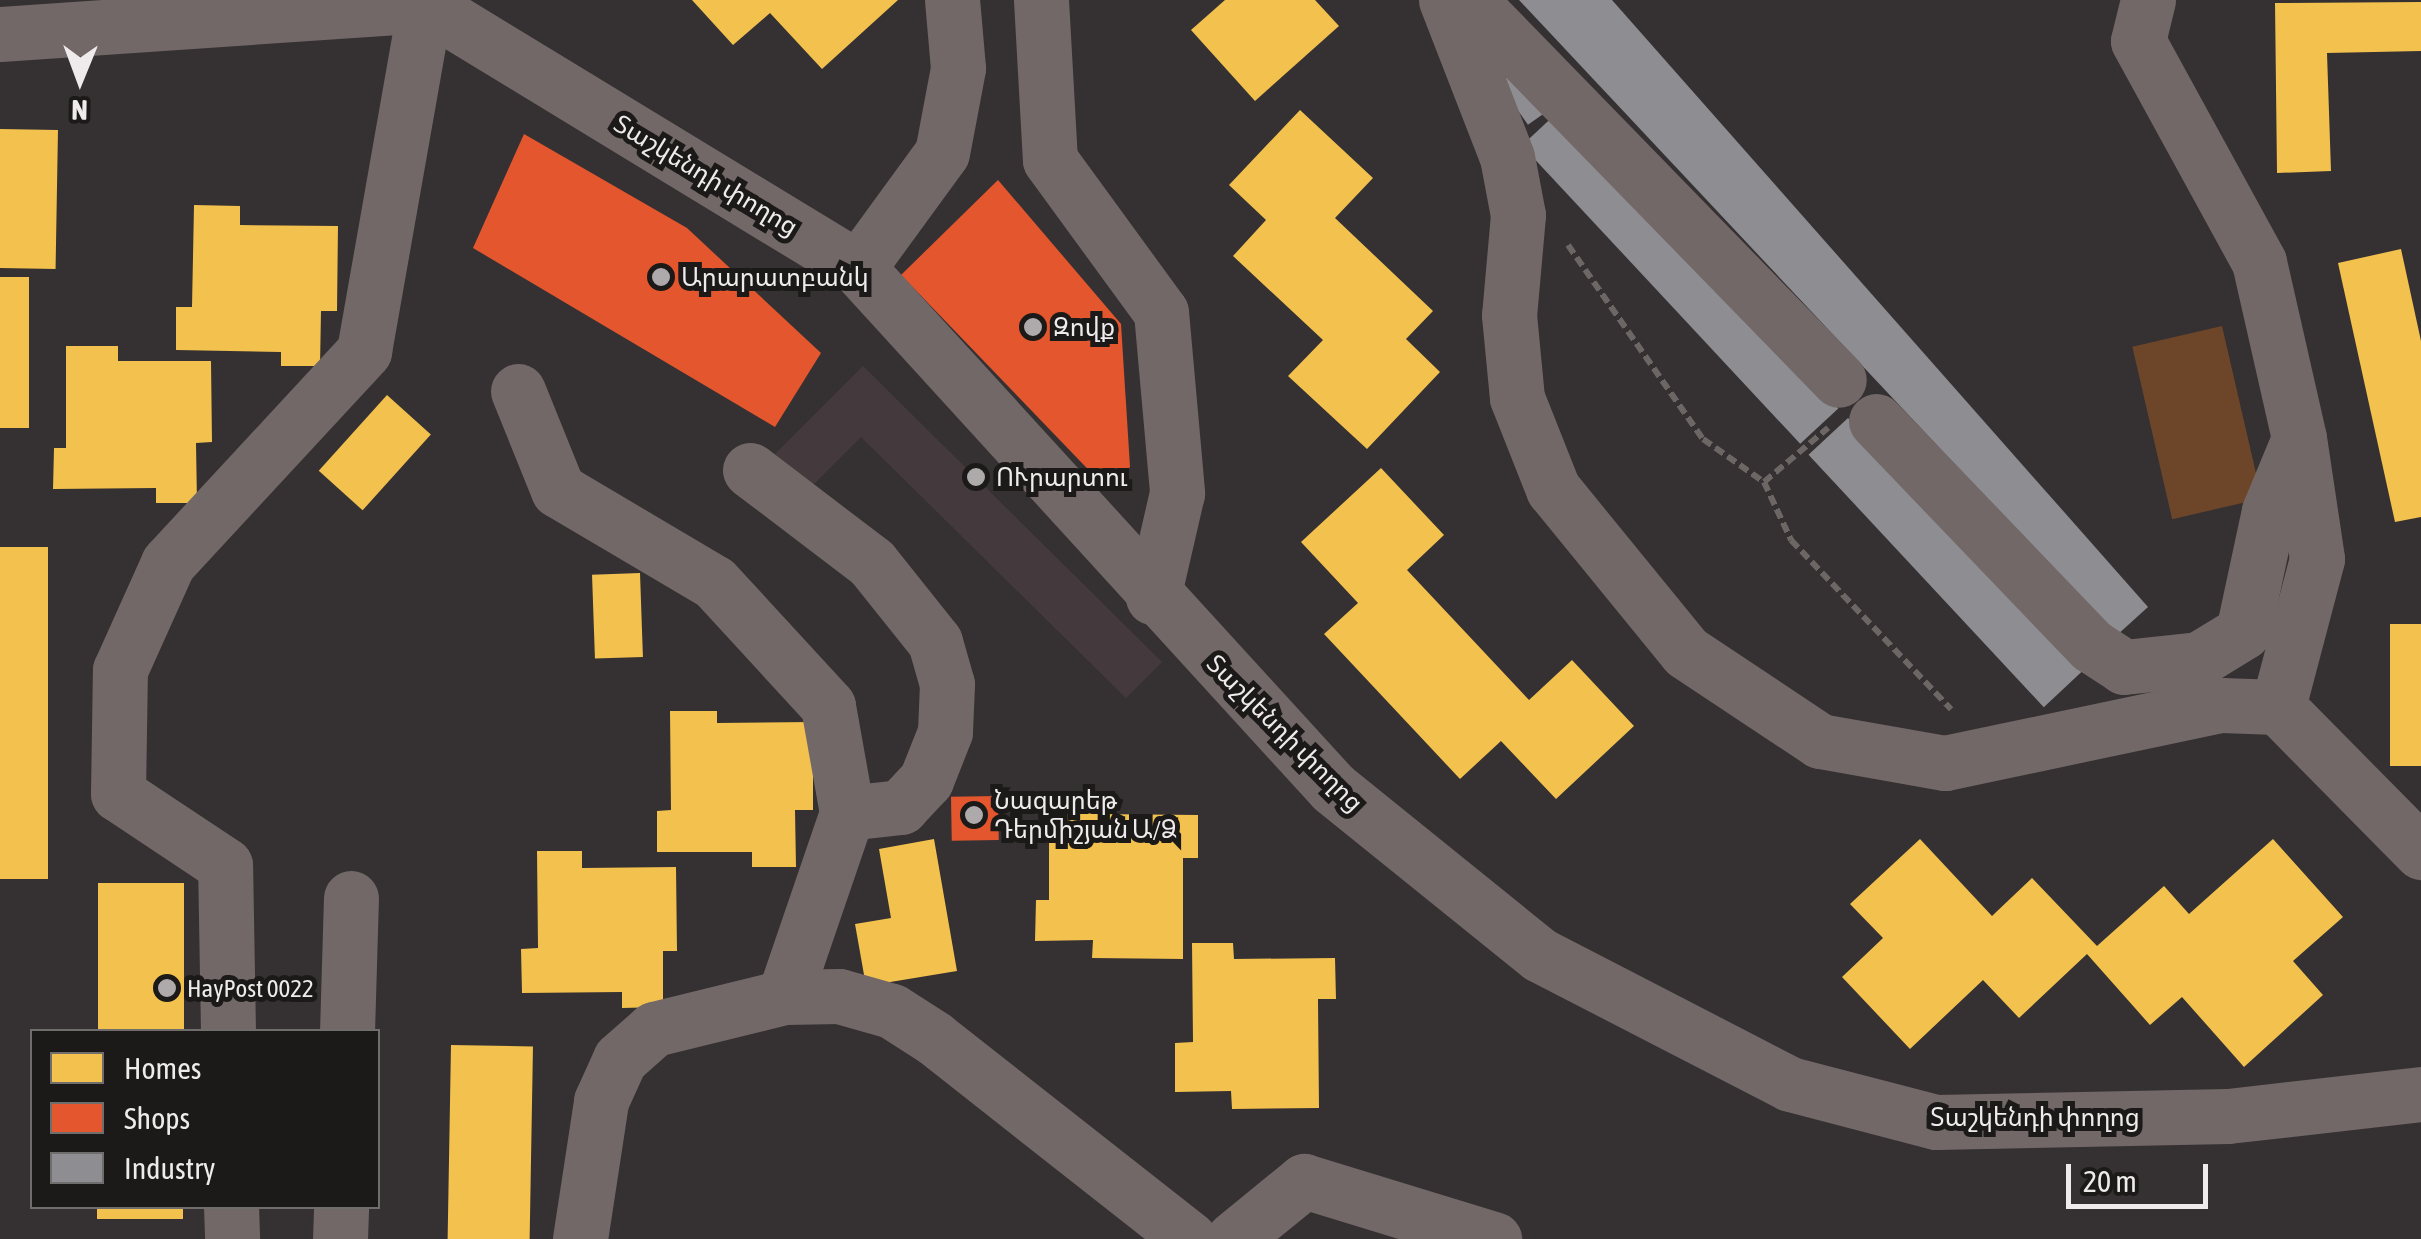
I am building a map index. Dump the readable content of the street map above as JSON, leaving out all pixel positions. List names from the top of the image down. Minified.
{"streets":{"street":["Տաշկենդի փողոց"]},"places":["Արարատբանկ","Զովք","ՈՒրարտու","Նազարեթ Դերմիշյան Ա/Ձ","HayPost 0022"],"legend":["Homes","Shops","Industry"],"scale_bar":"20 m","north":"bottom"}
